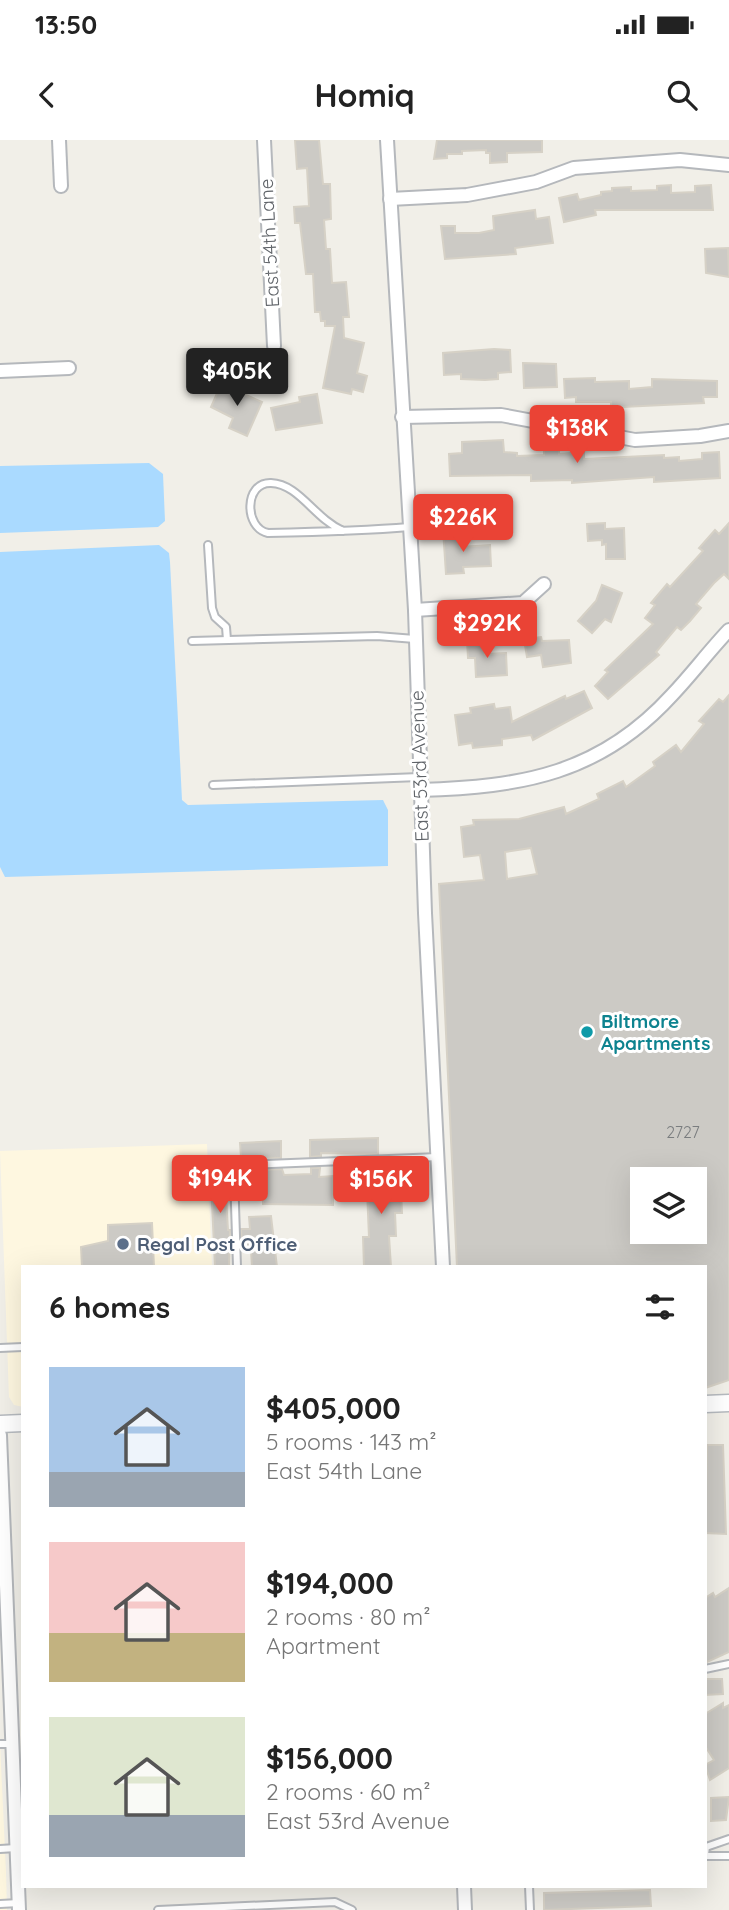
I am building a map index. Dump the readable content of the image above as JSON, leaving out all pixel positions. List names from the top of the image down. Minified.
{"streets":{"street":["East 54th Lane","East 53rd Avenue"]},"places":["Biltmore Apartments","Regal Post Office"],"house_numbers":["2727"],"page":{"status":"13:50","header":"Homiq","price":["$405K","$138K","$226K","$292K","$194K","$156K"],"heading":"6 homes","list":[{"name":"$405,000","note":"5 rooms · 143 m² · East 54th Lane"},{"name":"$194,000","note":"2 rooms · 80 m² · Apartment"},{"name":"$156,000","note":"2 rooms · 60 m² · East 53rd Avenue"}]}}
